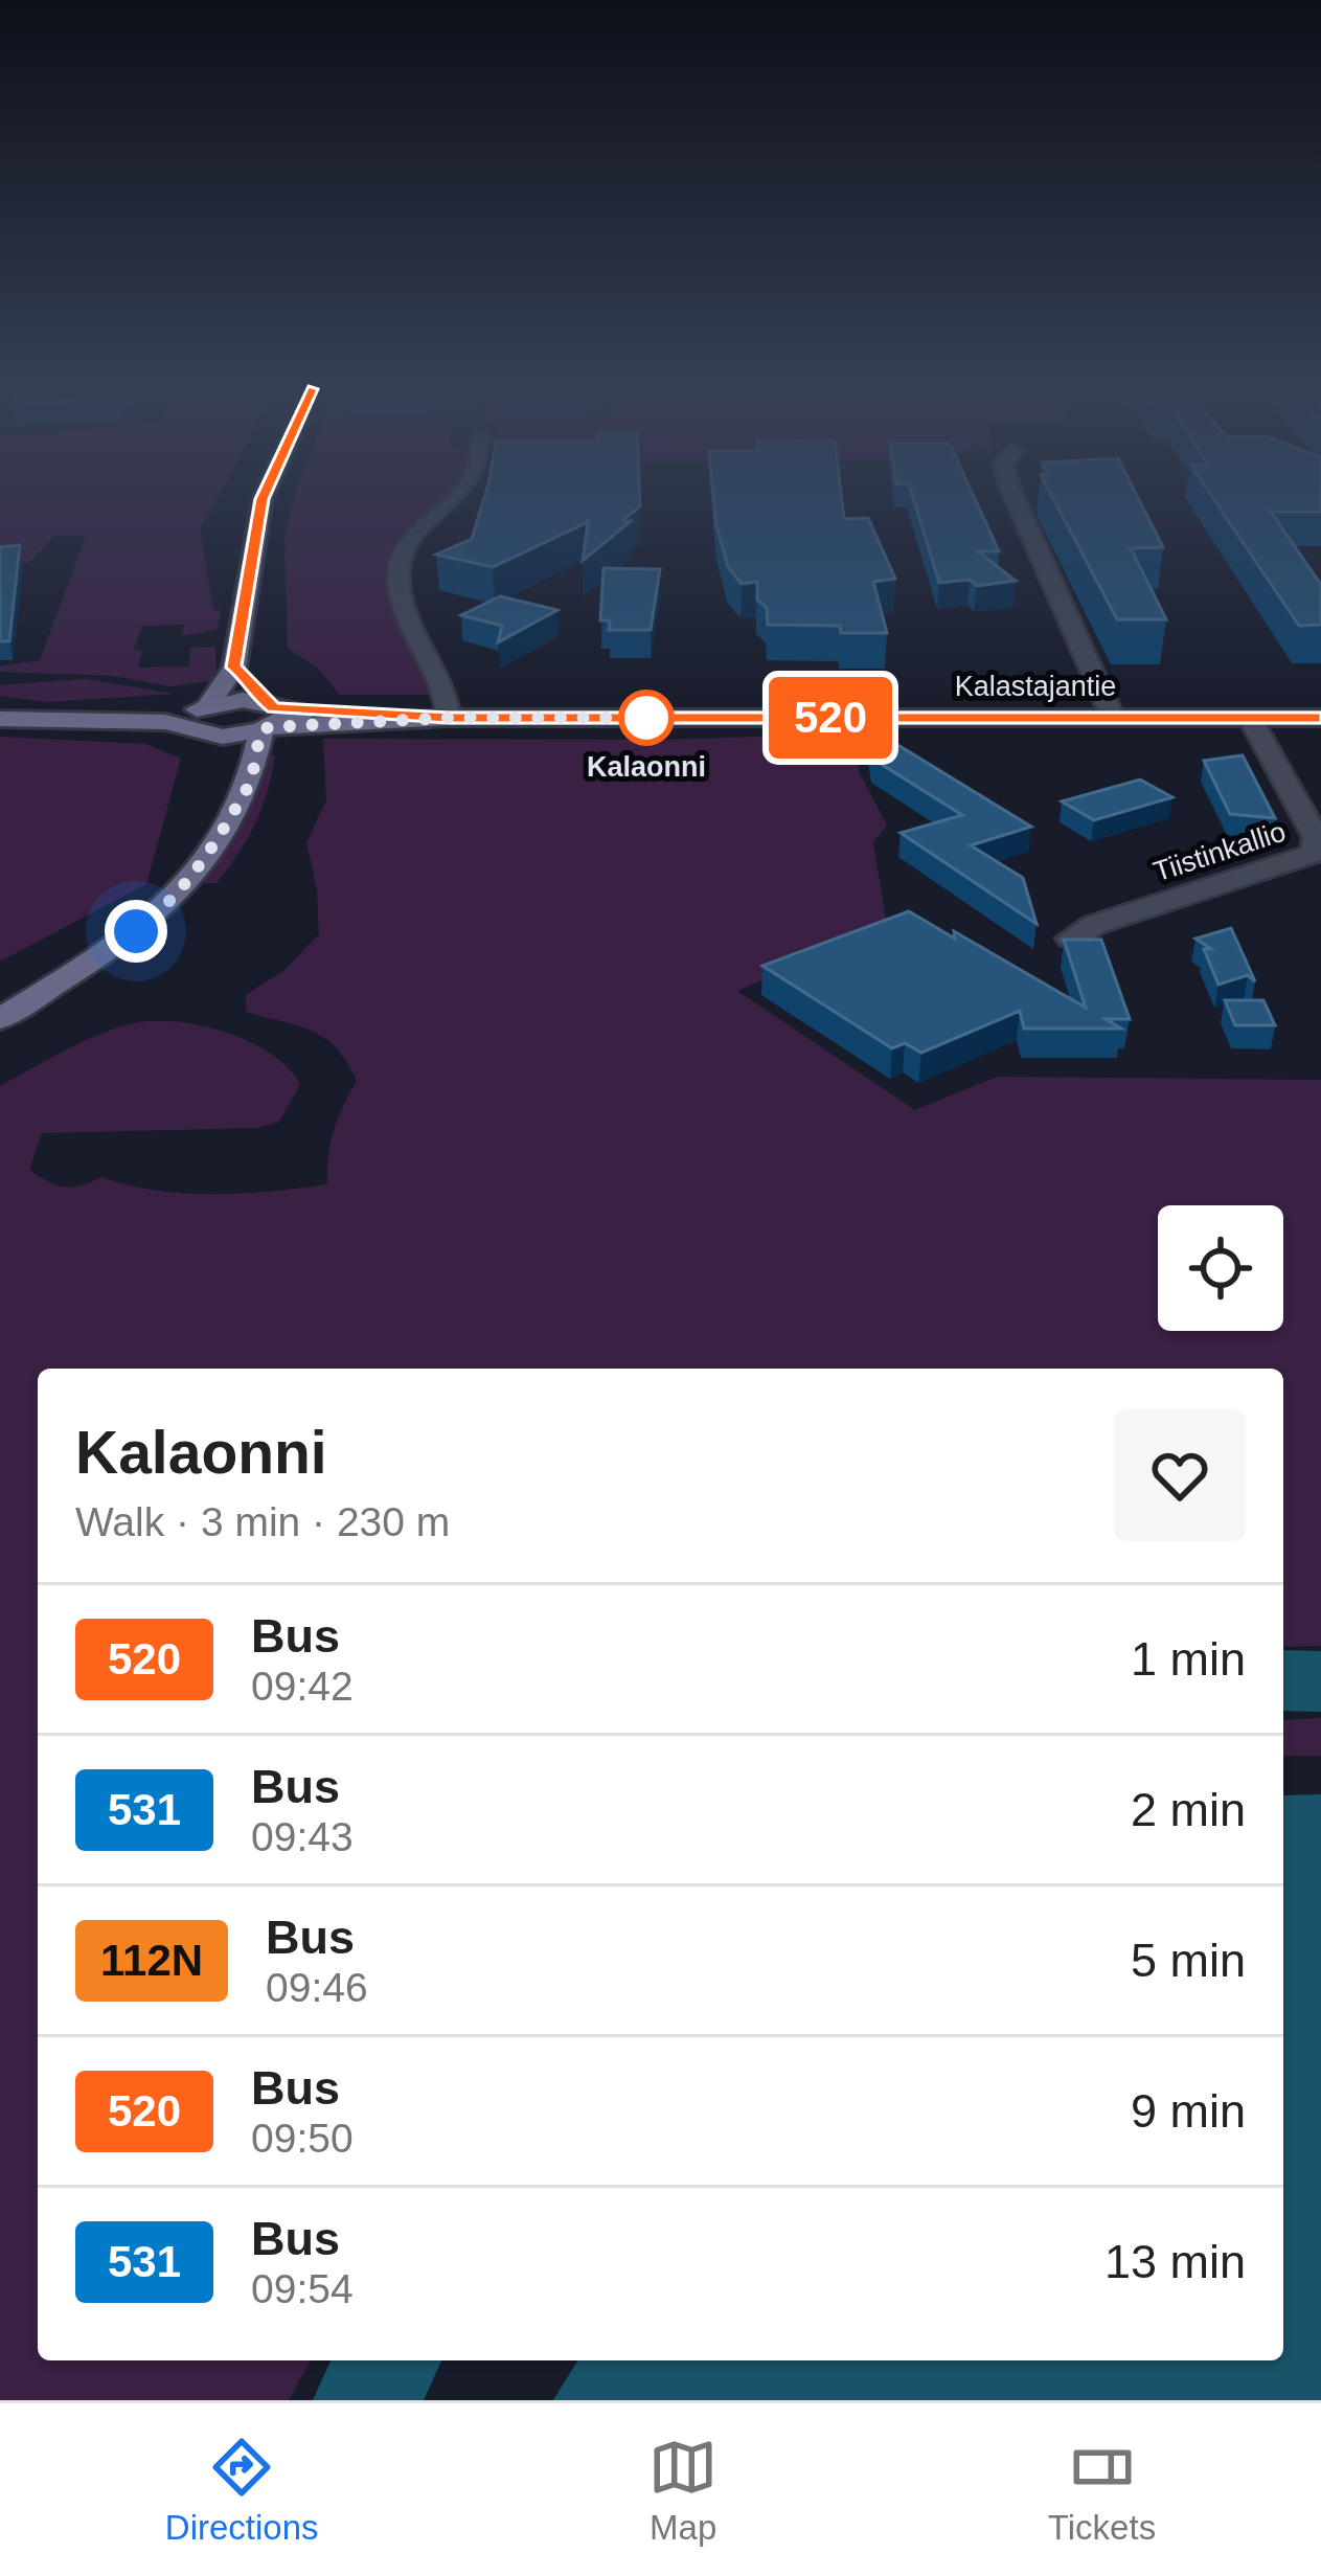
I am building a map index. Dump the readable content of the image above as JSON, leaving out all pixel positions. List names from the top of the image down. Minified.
{"streets":{"main road":["Kalastajantie"],"street":["Tiistinkallio"]},"crossings":[["Kalastajantie","Tiistinkallio"]],"places":["Kalaonni"],"lines":["bus line 520"],"page":{"on_map":"520","heading":["Kalaonni","Walk · 3 min · 230 m"],"list":[{"mark":"520","name":"Bus","note":"09:42","value":"1 min"},{"mark":"531","name":"Bus","note":"09:43","value":"2 min"},{"mark":"112N","name":"Bus","note":"09:46","value":"5 min"},{"mark":"520","name":"Bus","note":"09:50","value":"9 min"},{"mark":"531","name":"Bus","note":"09:54","value":"13 min"}],"tabs":["Directions","Map","Tickets"]}}
